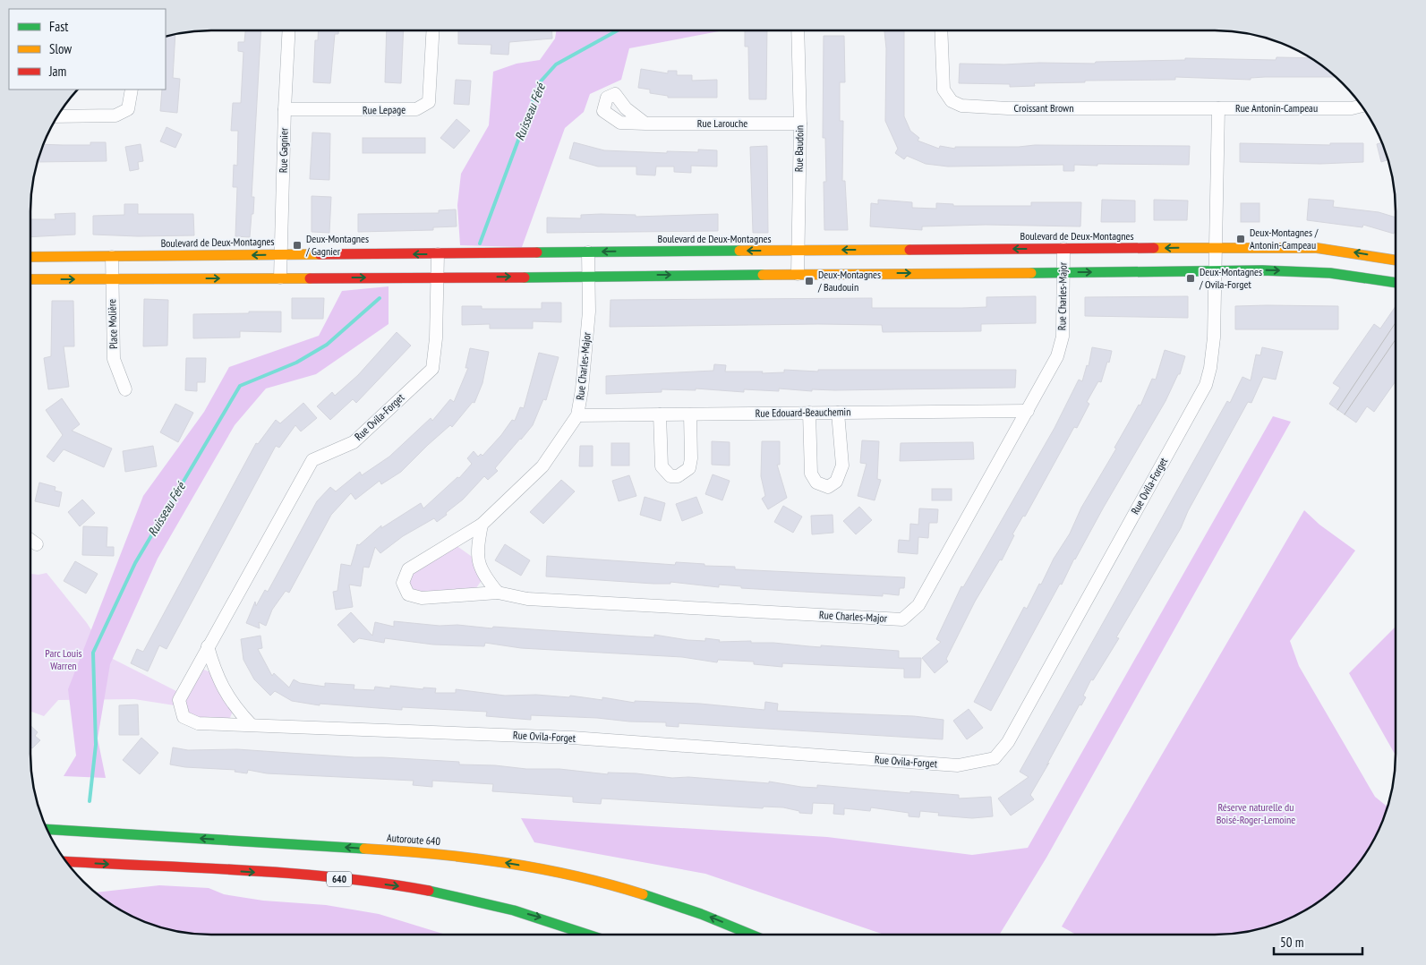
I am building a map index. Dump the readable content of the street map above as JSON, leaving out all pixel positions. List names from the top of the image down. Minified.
{"streets":{"main road":["Boulevard de Deux-Montagnes","Autoroute 640","640"],"street":["Croissant Brown","Rue Antonin-Campeau","Rue Lepage","Rue Larouche","Rue Baudoin","Rue Gagnier","Rue Charles-Major","Place Molière","Rue Edouard-Beauchemin","Rue Ovila-Forget"]},"crossings":[["Croissant Brown","Rue Antonin-Campeau"],["Rue Antonin-Campeau","Boulevard de Deux-Montagnes"],["Rue Antonin-Campeau","Rue Ovila-Forget"],["Rue Lepage","Rue Gagnier"],["Rue Larouche","Rue Baudoin"],["Rue Baudoin","Boulevard de Deux-Montagnes"],["Rue Gagnier","Boulevard de Deux-Montagnes"],["Boulevard de Deux-Montagnes","Rue Charles-Major"],["Boulevard de Deux-Montagnes","Place Molière"],["Boulevard de Deux-Montagnes","Rue Ovila-Forget"],["Rue Charles-Major","Rue Edouard-Beauchemin"]],"water":["Ruisseau Féré"],"parks":["Parc Louis Warren","Réserve naturelle du Boisé-Roger-Lemoine"],"places":{"transit":["Deux-Montagnes / Antonin-Campeau","Deux-Montagnes / Gagnier","Deux-Montagnes / Ovila-Forget","Deux-Montagnes / Baudouin"]},"legend":["Fast","Slow","Jam"],"scale_bar":"50 m"}
